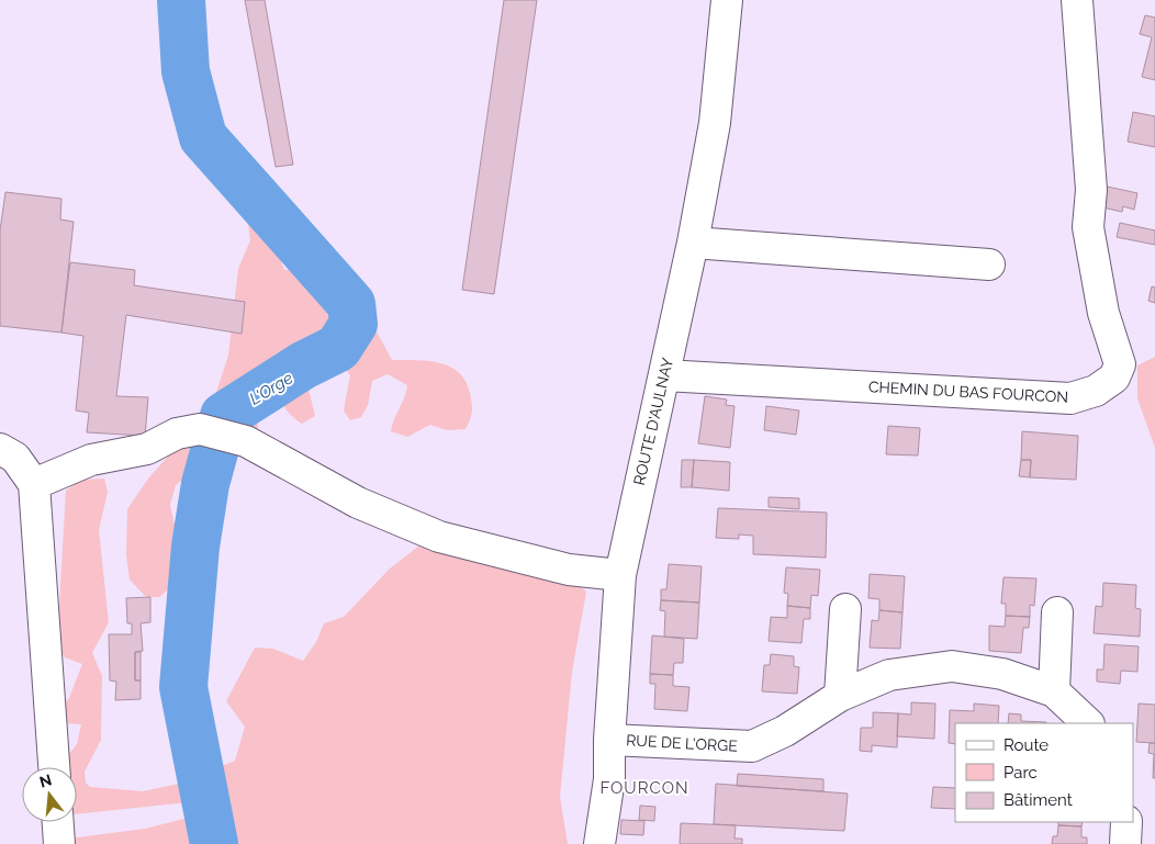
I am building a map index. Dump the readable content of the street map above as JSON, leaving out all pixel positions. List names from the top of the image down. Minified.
{"streets":{"street":["CHEMIN DU BAS FOURCON","ROUTE D'AULNAY","RUE DE L'ORGE"]},"crossings":[["CHEMIN DU BAS FOURCON","ROUTE D'AULNAY"],["ROUTE D'AULNAY","RUE DE L'ORGE"]],"districts":["FOURCON"],"water":["L'Orge"],"legend":["Route","Parc","Bâtiment"],"north":"top"}
